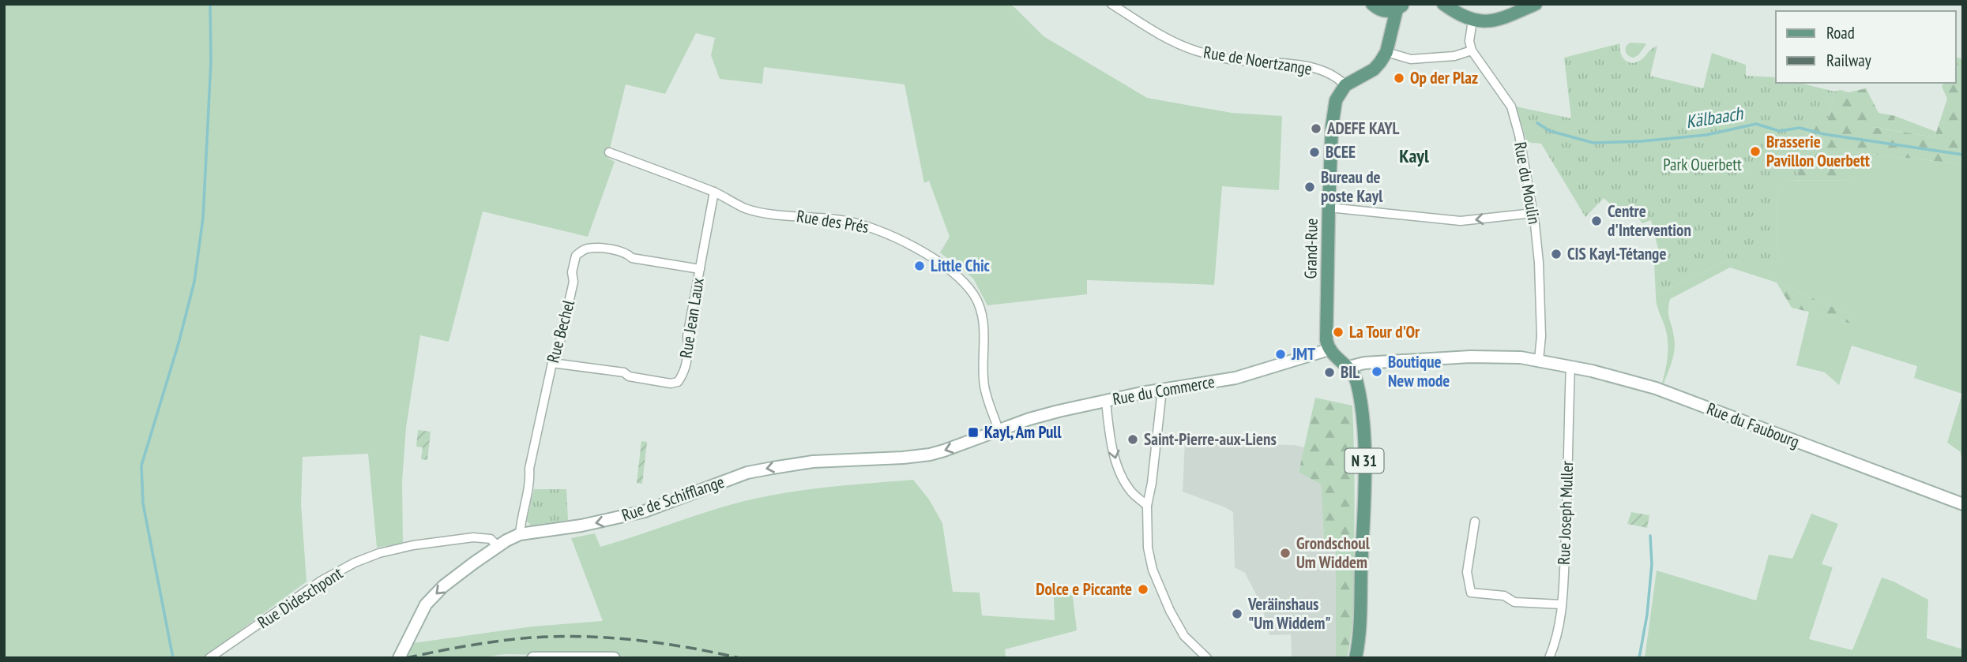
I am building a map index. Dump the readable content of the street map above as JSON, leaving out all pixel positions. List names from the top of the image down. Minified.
{"streets":{"main road":["Grand-Rue","N 31"],"street":["Rue de Noertzange","Rue du Moulin","Rue des Prés","Rue Jean Laux","Rue Bechel","Rue du Commerce","Rue du Faubourg","Rue de Schifflange","Rue Joseph Muller","Rue Dideschpont"]},"crossings":[["Rue de Noertzange","Grand-Rue"],["Rue du Moulin","Rue du Faubourg"],["Rue des Prés","Rue Jean Laux"],["Rue des Prés","Rue du Commerce"],["Rue des Prés","Rue de Schifflange"],["Grand-Rue","Rue du Commerce"],["Grand-Rue","N 31"],["Rue Jean Laux","Rue Bechel"],["Rue Bechel","Rue de Schifflange"],["Rue du Commerce","N 31"],["Rue du Commerce","Rue de Schifflange"],["Rue du Faubourg","Rue Joseph Muller"],["Rue de Schifflange","Rue Dideschpont"]],"one_way":["Rue de Schifflange"],"districts":["Kayl"],"water":["Kälbaach"],"parks":["Park Ouerbett"],"places":{"other":["Op der Plaz","ADEFE KAYL","Brasserie Pavillon Ouerbett","BCEE","Bureau de poste Kayl","Centre d'Intervention","CIS Kayl-Tétange","Little Chic","La Tour d'Or","JMT","Boutique New mode","BIL","Saint-Pierre-aux-Liens","Grondschoul Um Widdem","Dolce e Piccante","Veräinshaus \"Um Widdem\""],"transit":["Kayl, Am Pull"]},"legend":["Road","Railway"]}
